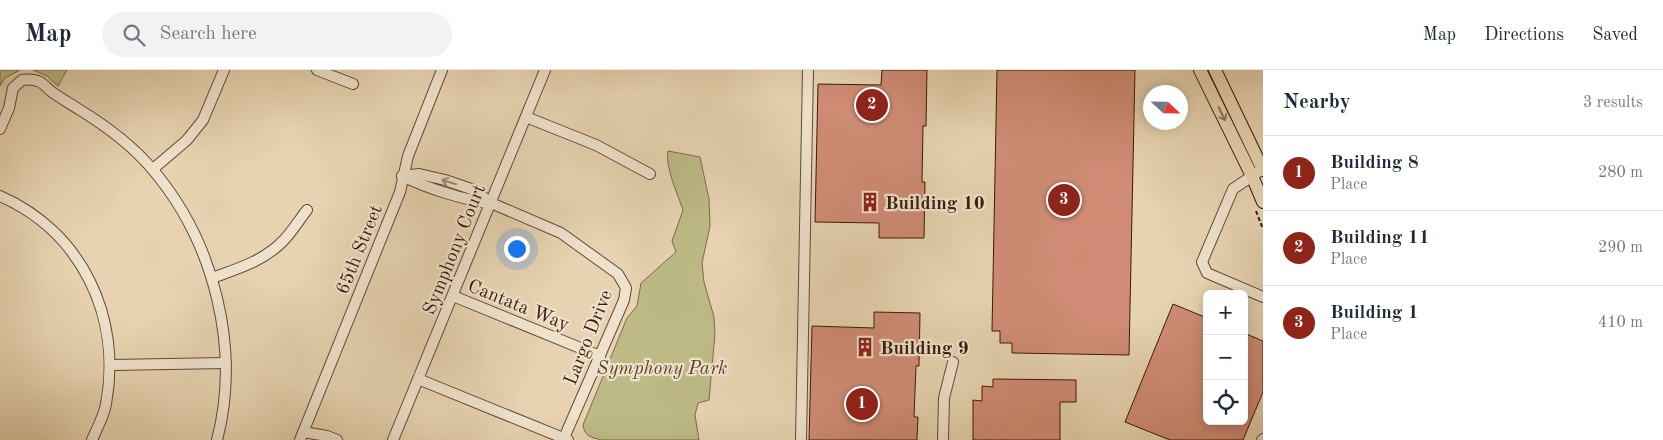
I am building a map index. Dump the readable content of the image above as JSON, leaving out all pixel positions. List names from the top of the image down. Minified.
{"streets":{"street":["65th Street","Symphony Court","Cantata Way","Largo Drive"]},"crossings":[["65th Street","Largo Drive"],["Symphony Court","Cantata Way"],["Symphony Court","Largo Drive"],["Cantata Way","Largo Drive"]],"parks":["Symphony Park"],"places":{"building":["Building 10","Building 9"]},"north":"right","page":{"header":"Map","search":"Search here","nav":["Map","Directions","Saved"],"heading":["Nearby","3 results"],"pins":["2","3","1"],"list":[{"mark":"1","name":"Building 8","note":"Place","value":"280 m"},{"mark":"2","name":"Building 11","note":"Place","value":"290 m"},{"mark":"3","name":"Building 1","note":"Place","value":"410 m"}],"map_buttons":["+","−"]}}
